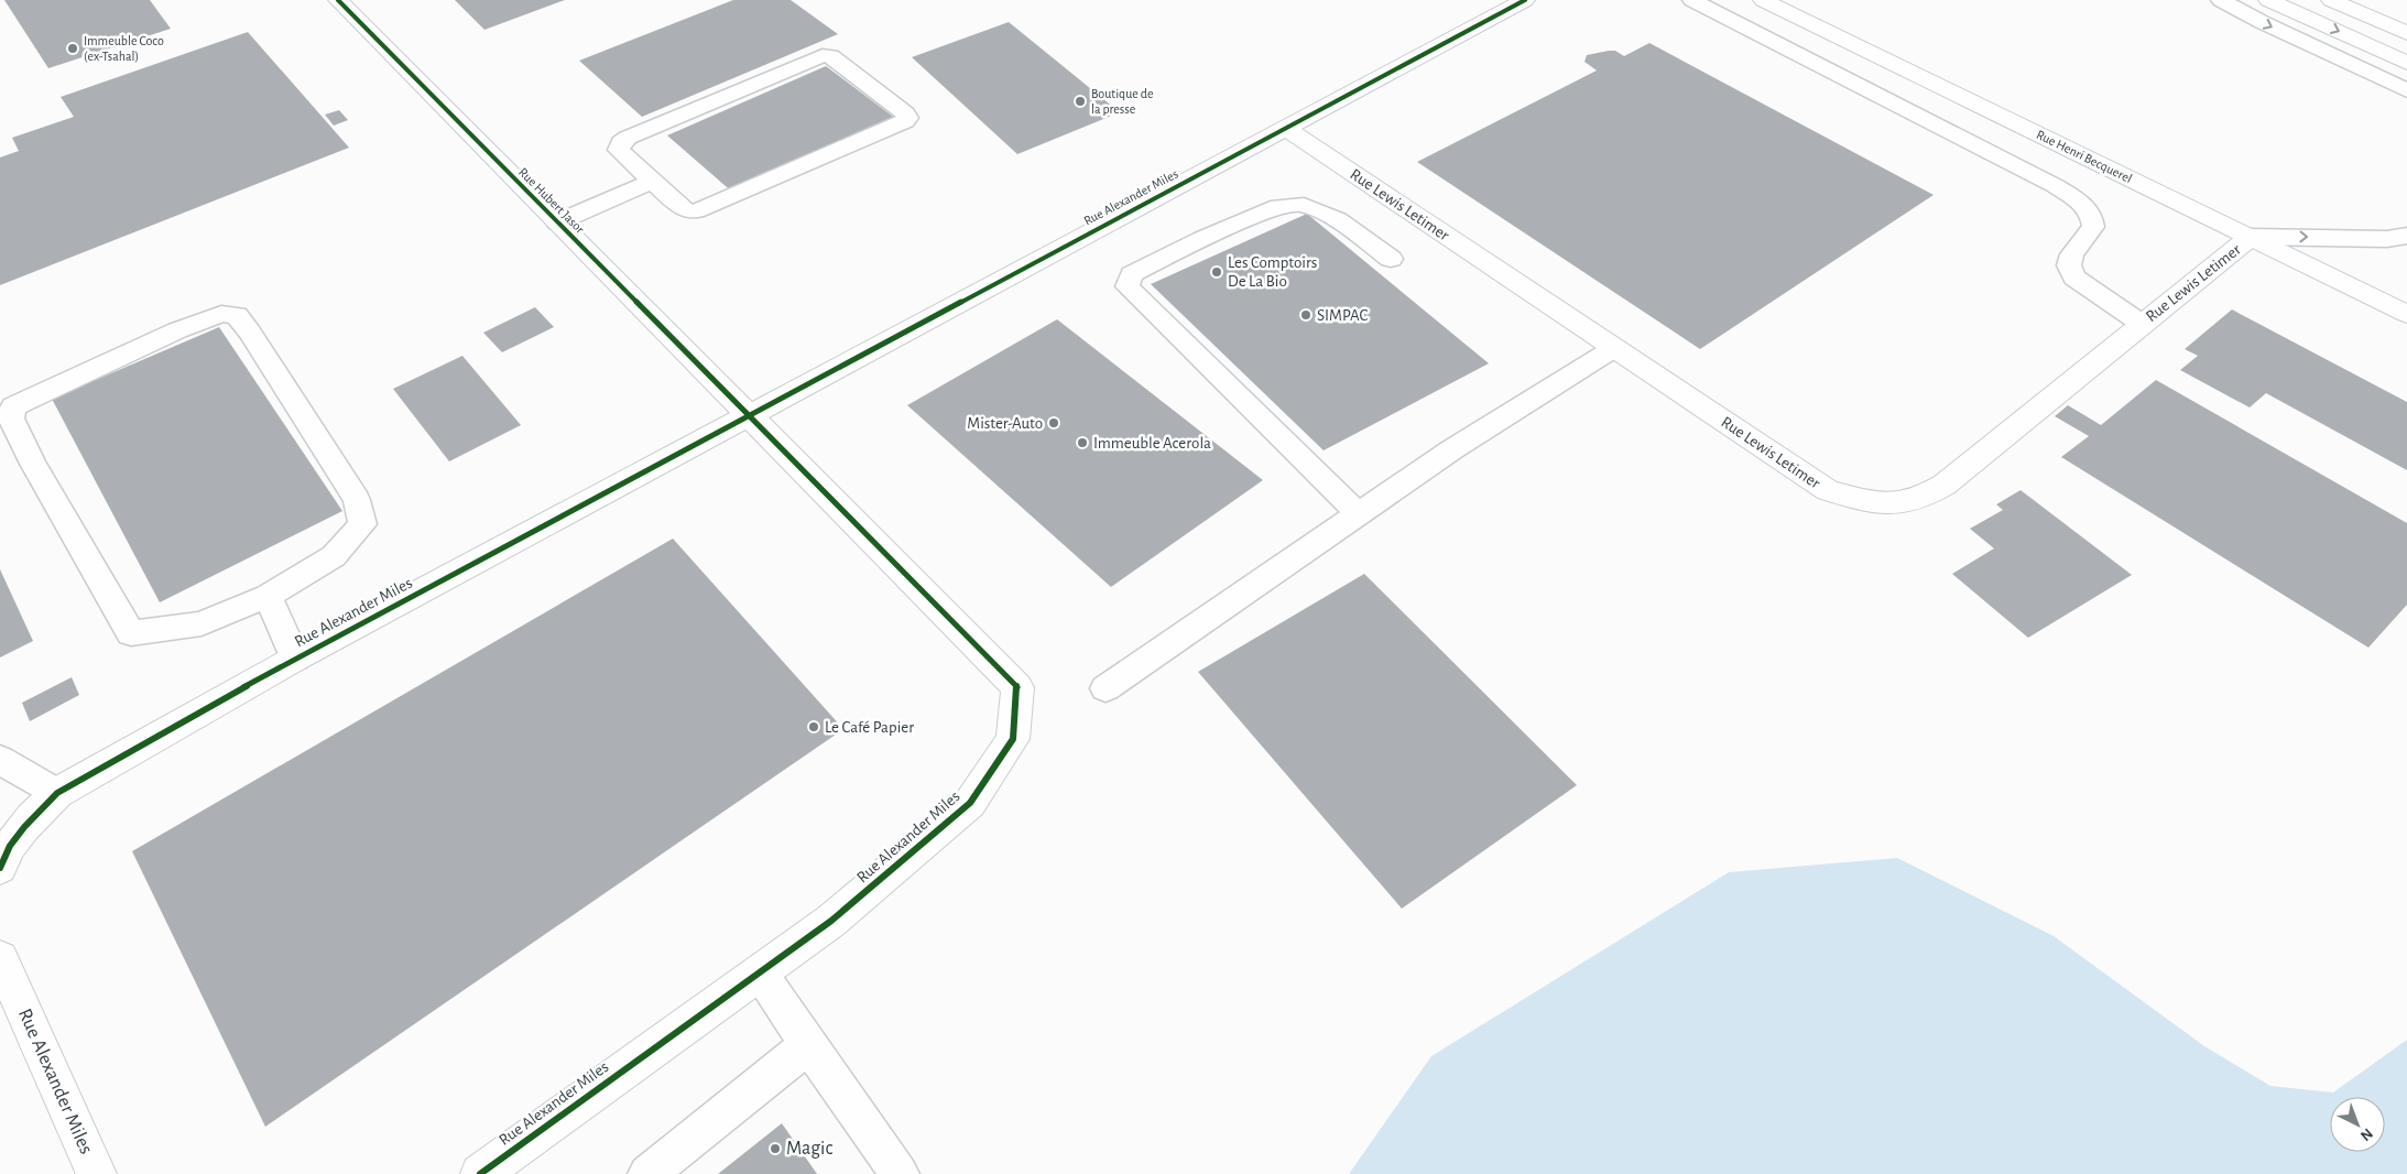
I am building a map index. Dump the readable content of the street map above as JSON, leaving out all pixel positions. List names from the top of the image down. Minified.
{"streets":{"street":["Rue Henri Becquerel","Rue Alexander Miles","Rue Hubert Jasor","Rue Lewis Letimer"]},"crossings":[["Rue Henri Becquerel","Rue Lewis Letimer"],["Rue Alexander Miles","Rue Hubert Jasor"],["Rue Alexander Miles","Rue Lewis Letimer"]],"places":["Immeuble Coco (ex-Tsahal)","Boutique de la presse","Les Comptoirs De La Bio","SIMPAC","Mister-Auto","Immeuble Acerola","Le Café Papier","Magic"],"north":"bottom right"}
